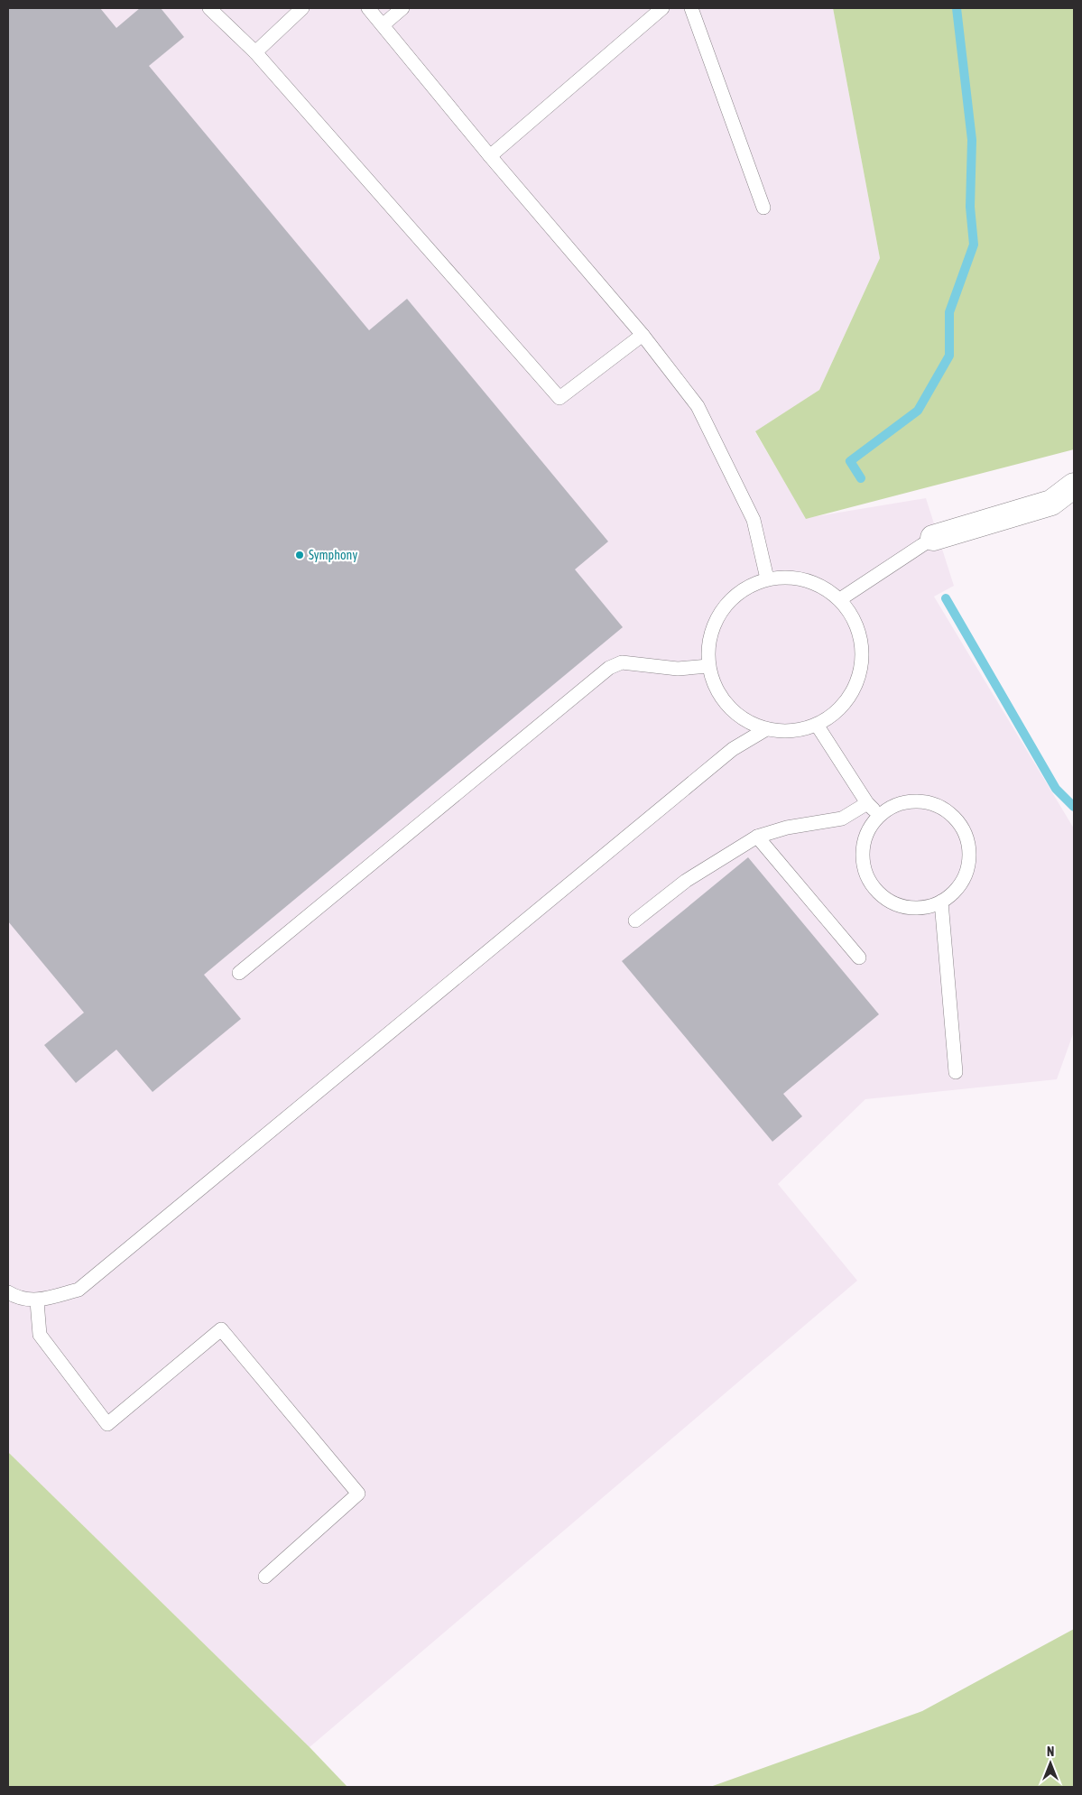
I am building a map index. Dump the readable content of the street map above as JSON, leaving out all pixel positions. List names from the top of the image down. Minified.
{"places":["Symphony"],"north":"top"}
